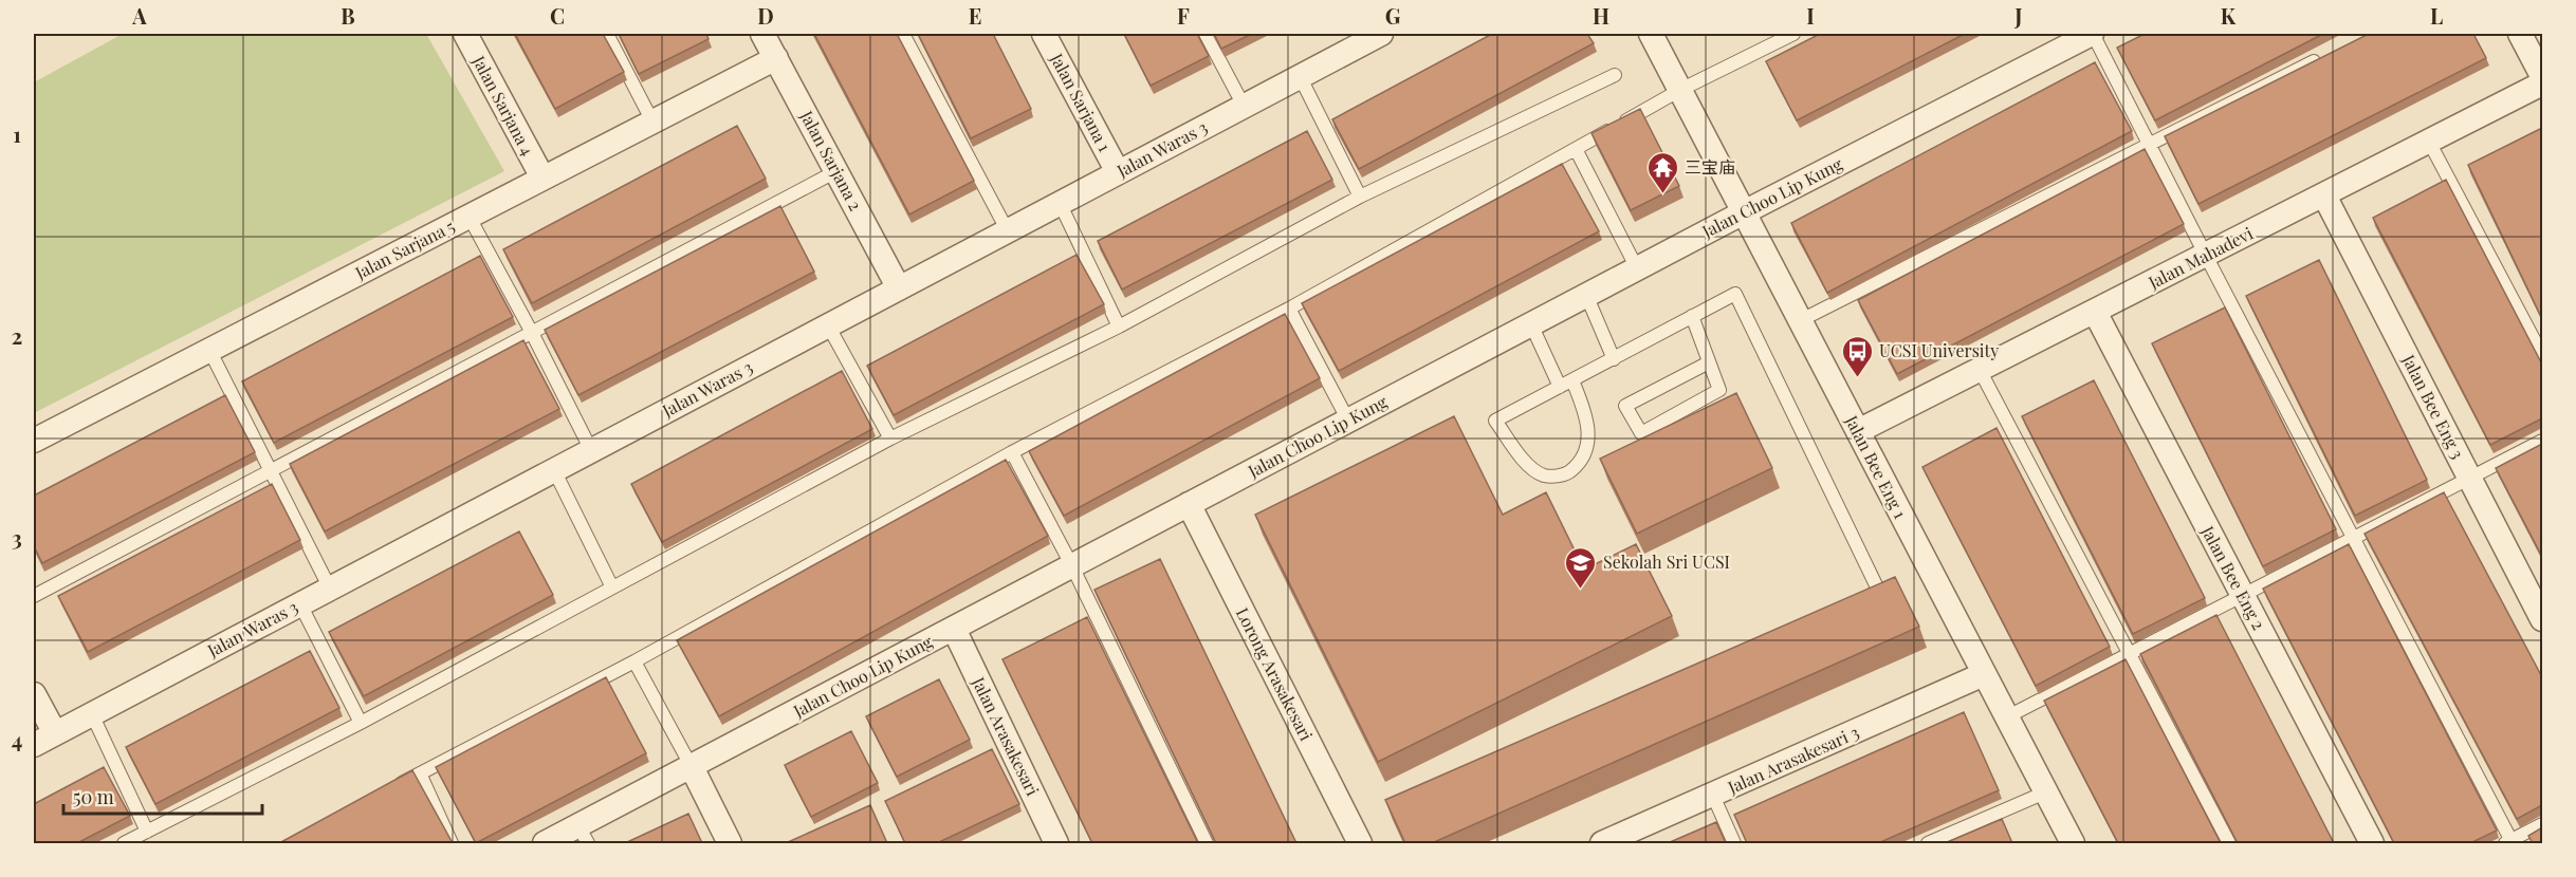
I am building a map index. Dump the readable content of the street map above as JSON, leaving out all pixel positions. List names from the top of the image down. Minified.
{"streets":{"street":["Jalan Sarjana 1","Jalan Sarjana 4","Jalan Waras 3","Jalan Sarjana 2","Jalan Choo Lip Kung","Jalan Sarjana 5","Jalan Mahadevi","Jalan Bee Eng 3","Jalan Bee Eng 1","Jalan Bee Eng 2","Lorong Arasakesari","Jalan Arasakesari","Jalan Arasakesari 3"]},"crossings":[["Jalan Sarjana 1","Jalan Waras 3"],["Jalan Sarjana 4","Jalan Sarjana 5"],["Jalan Waras 3","Jalan Sarjana 2"],["Jalan Sarjana 2","Jalan Sarjana 5"],["Jalan Choo Lip Kung","Jalan Bee Eng 1"],["Jalan Choo Lip Kung","Lorong Arasakesari"],["Jalan Choo Lip Kung","Jalan Arasakesari"],["Jalan Mahadevi","Jalan Bee Eng 3"],["Jalan Mahadevi","Jalan Bee Eng 1"],["Jalan Mahadevi","Jalan Bee Eng 2"],["Jalan Bee Eng 1","Jalan Arasakesari 3"]],"places":{"temple":["三宝庙"],"bus stop":["UCSI University"],"school or university":["Sekolah Sri UCSI"]},"scale_bar":"50 m","grid":{"columns":["A","B","C","D","E","F","G","H","I","J","K","L"],"rows":["1","2","3","4"]}}
